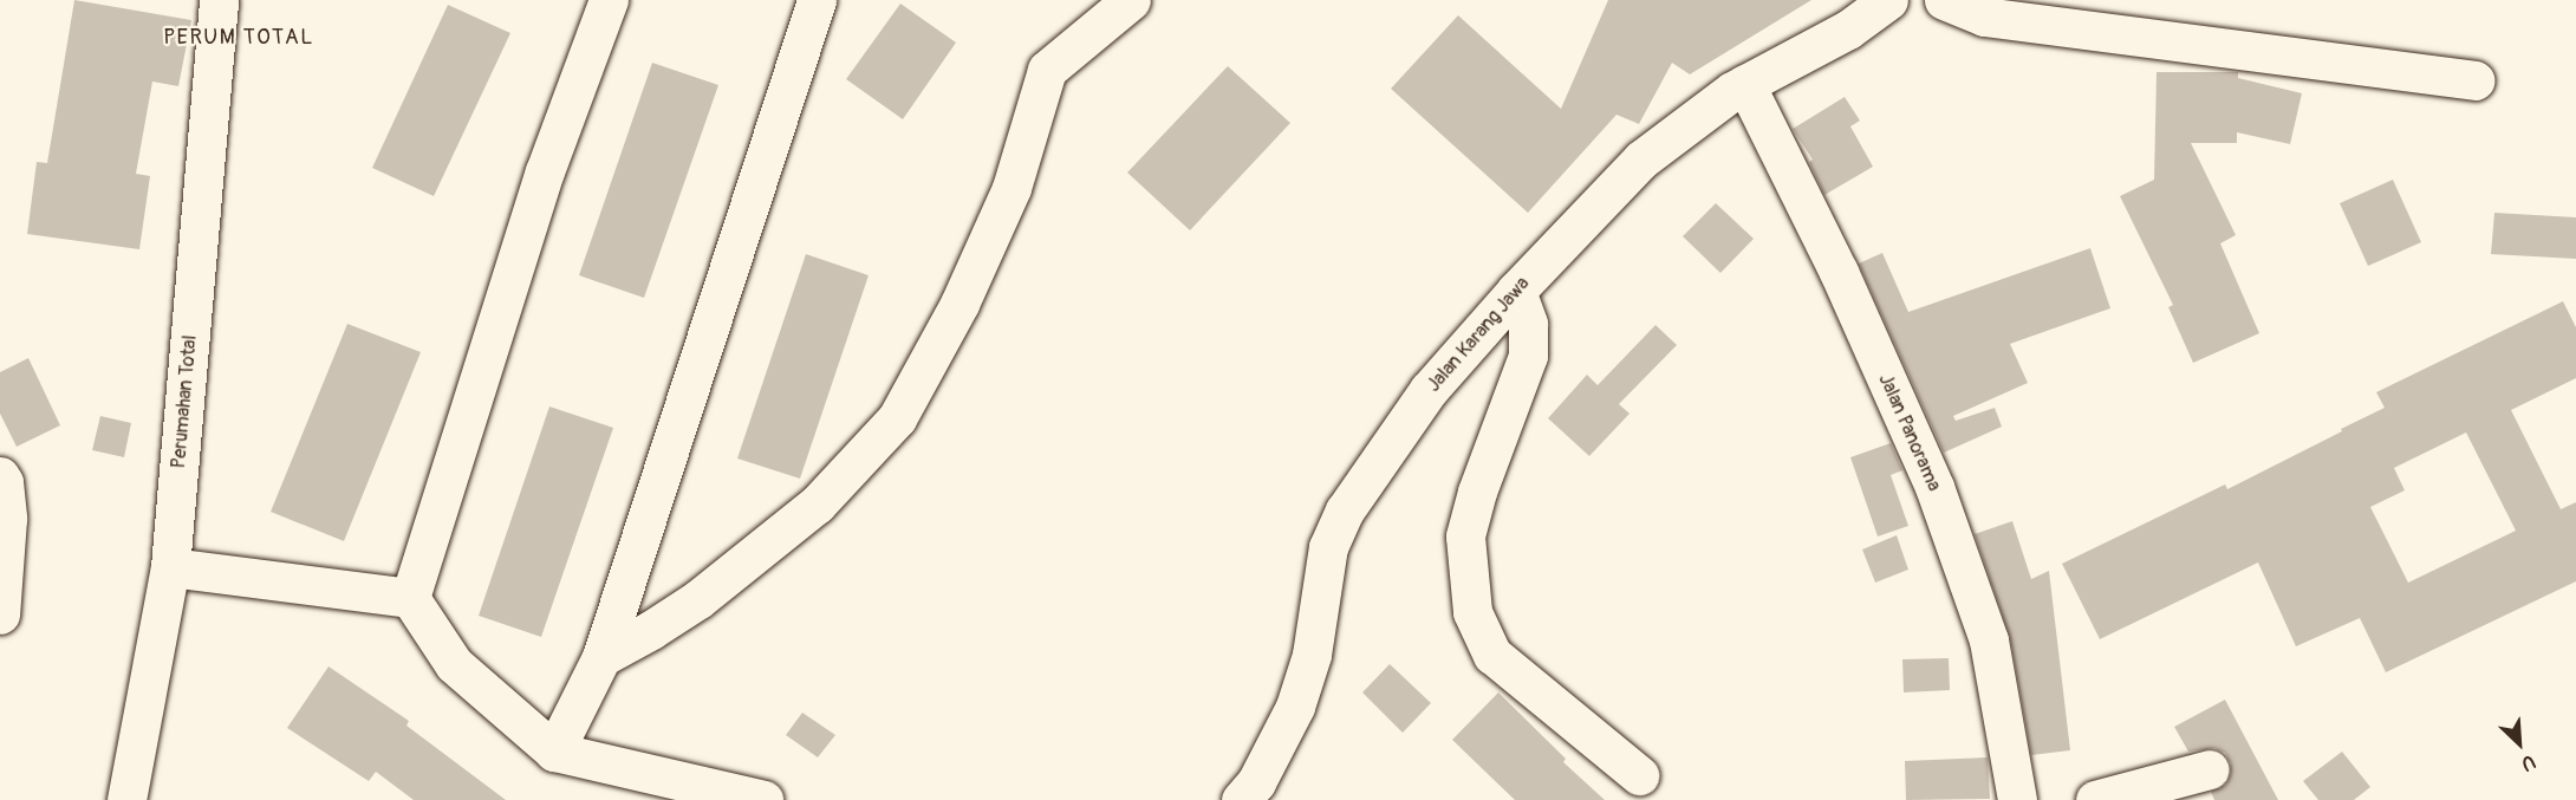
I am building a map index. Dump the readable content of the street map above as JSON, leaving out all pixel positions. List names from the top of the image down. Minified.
{"streets":{"street":["Jalan Karang Jawa","Perumahan Total","Jalan Panorama"]},"crossings":[["Jalan Karang Jawa","Jalan Panorama"]],"districts":["PERUM TOTAL"],"north":"bottom right"}
